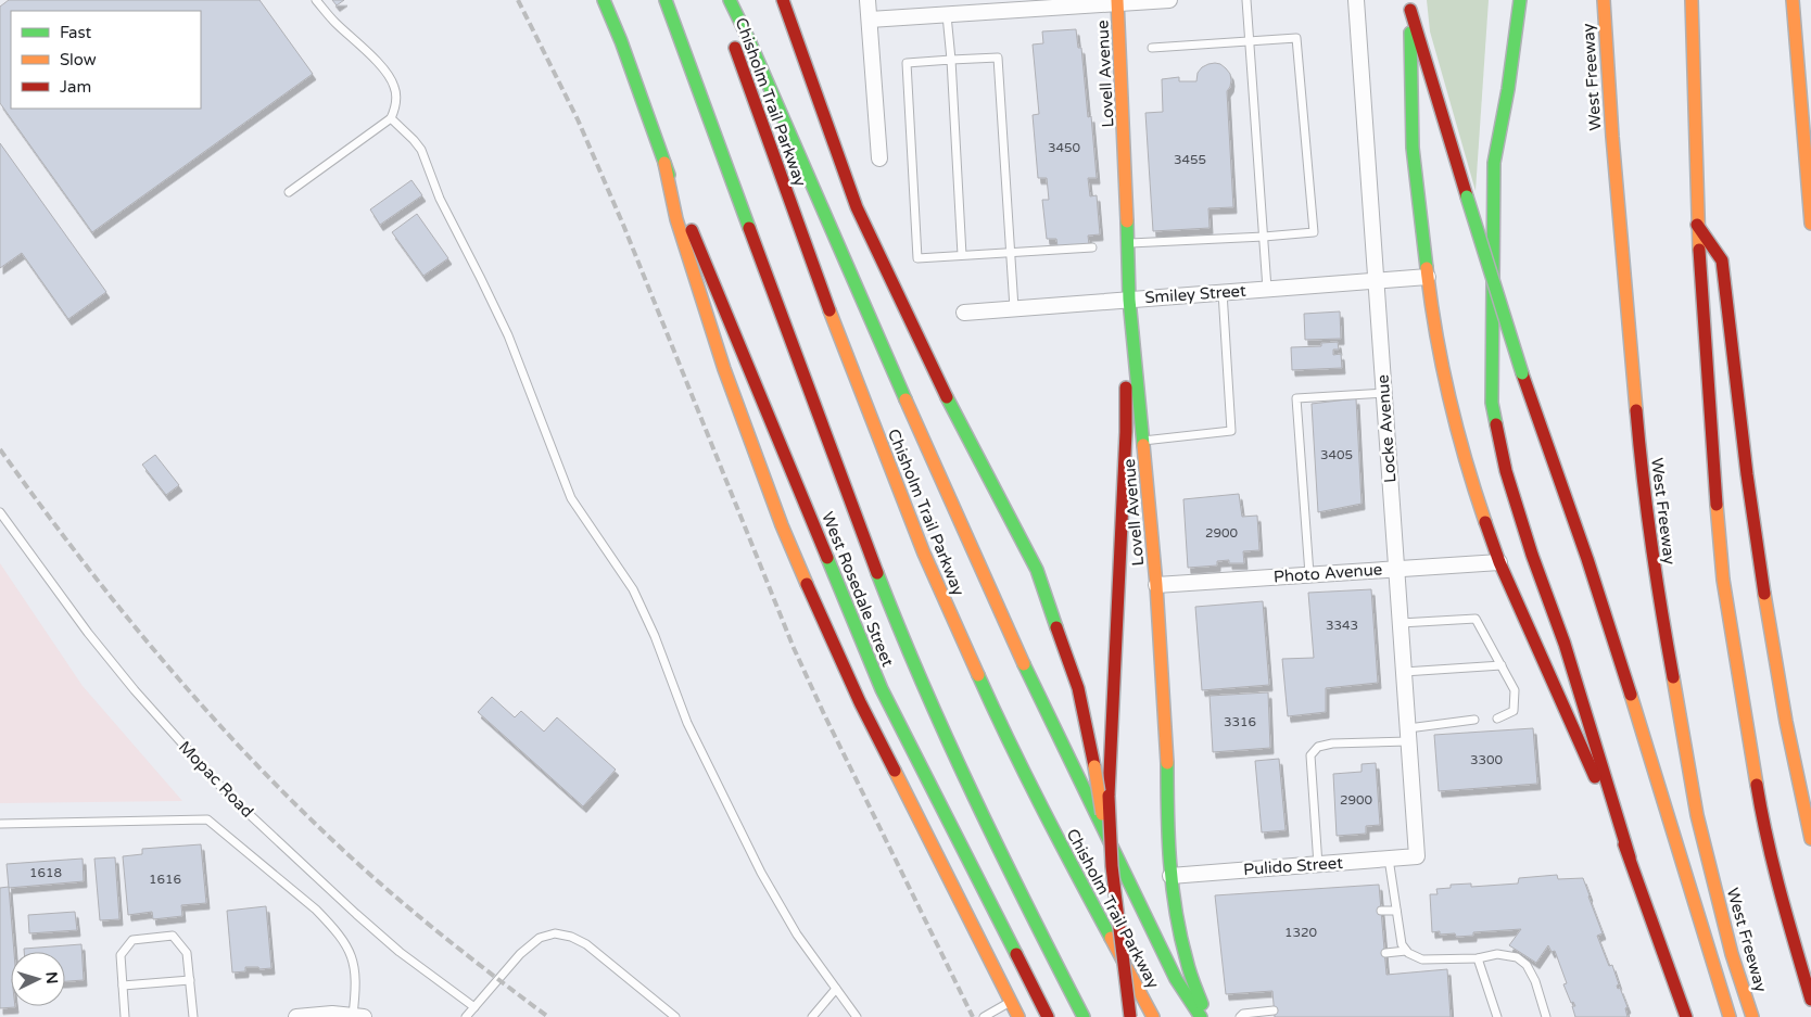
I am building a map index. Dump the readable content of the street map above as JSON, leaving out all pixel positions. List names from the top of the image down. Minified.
{"streets":{"main road":["Lovell Avenue","West Freeway","Chisholm Trail Parkway","West Rosedale Street"],"street":["Smiley Street","Locke Avenue","Photo Avenue","Pulido Street"],"lane":["Mopac Road"]},"crossings":[["Lovell Avenue","Smiley Street"],["Lovell Avenue","Photo Avenue"],["Lovell Avenue","Pulido Street"],["Smiley Street","Locke Avenue"],["Locke Avenue","Photo Avenue"],["Locke Avenue","Pulido Street"]],"house_numbers":["3450","3455","3405","2900","3343","3316","3300","2900","1618","1616","1320"],"legend":["Fast","Slow","Jam"],"north":"right"}
